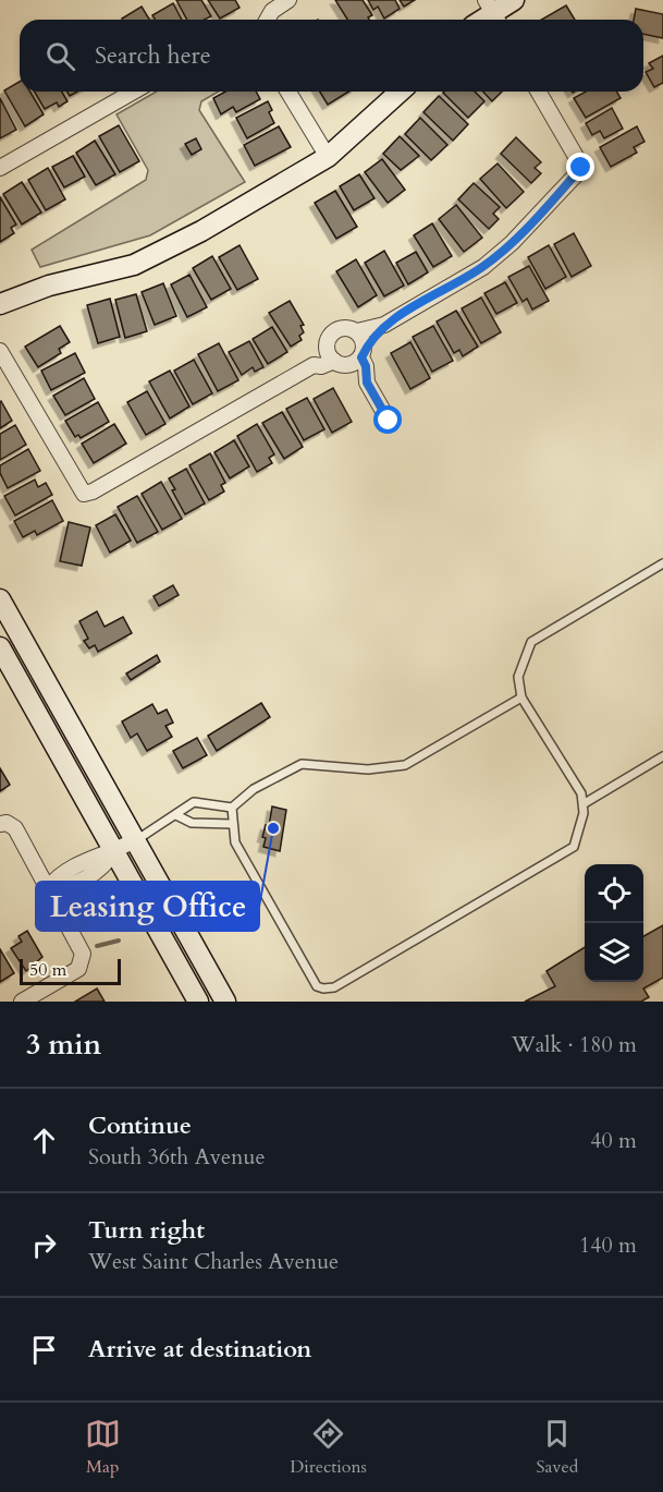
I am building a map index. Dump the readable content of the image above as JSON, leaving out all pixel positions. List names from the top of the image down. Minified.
{"places":["Leasing Office"],"scale_bar":"50 m","page":{"search":"Search here","scale":"50 m","heading":["3 min","Walk · 180 m"],"list":[["Continue","South 36th Avenue","40 m"],["Turn right","West Saint Charles Avenue","140 m"],"Arrive at destination"],"nav":["Map","Directions","Saved"]}}
